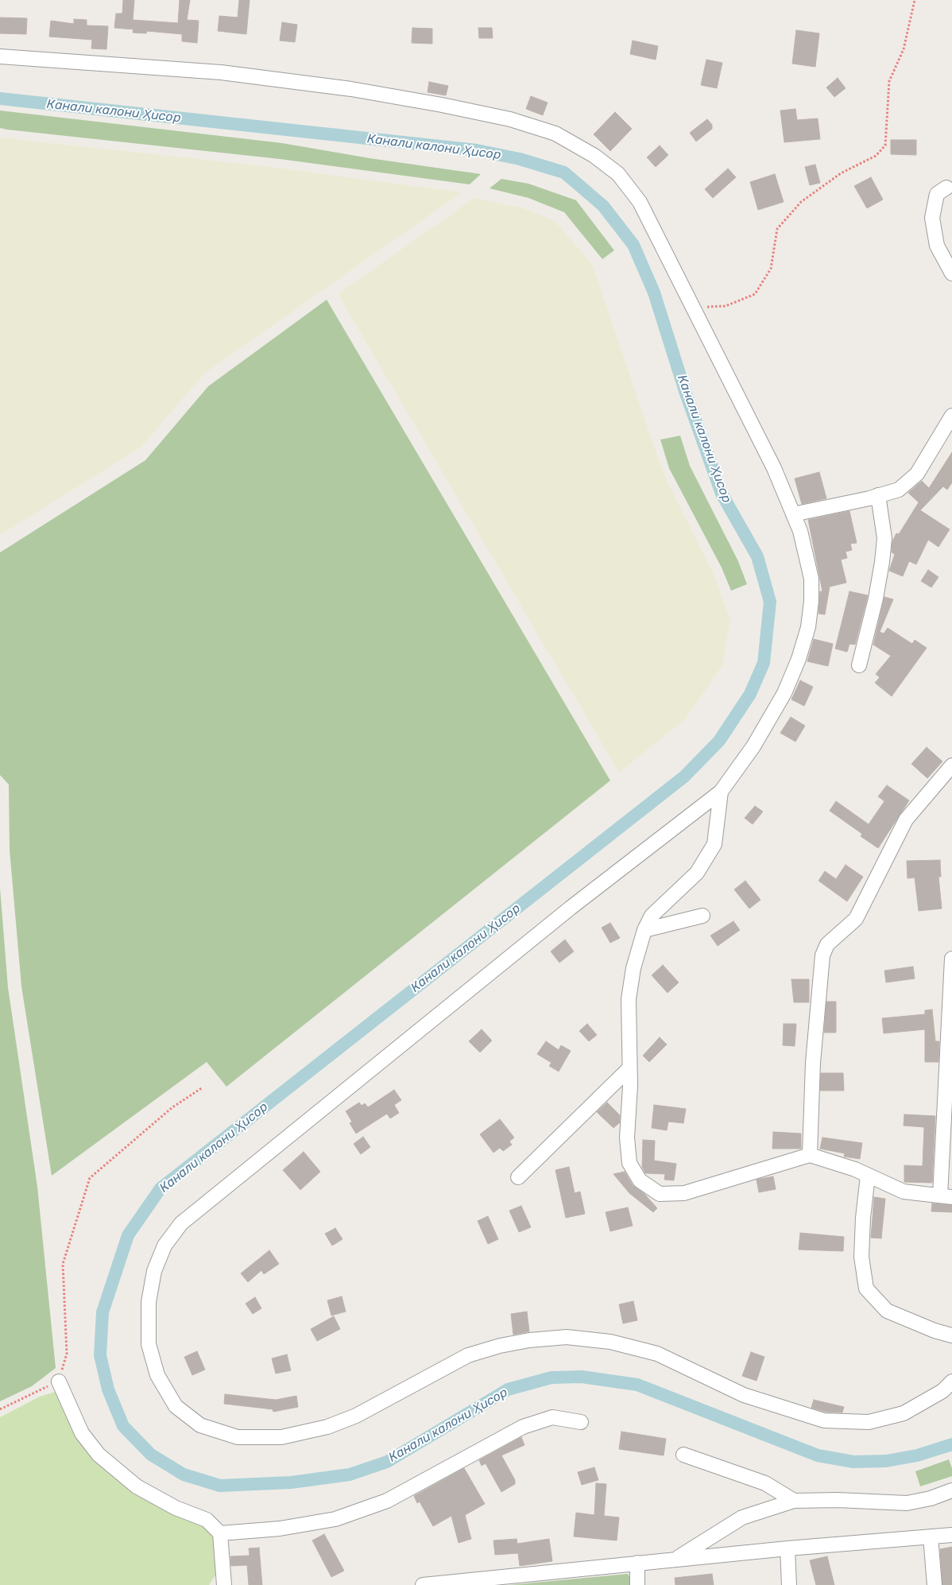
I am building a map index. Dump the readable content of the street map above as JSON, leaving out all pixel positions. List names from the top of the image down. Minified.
{"water":["Канали калони Ҳисор"]}
